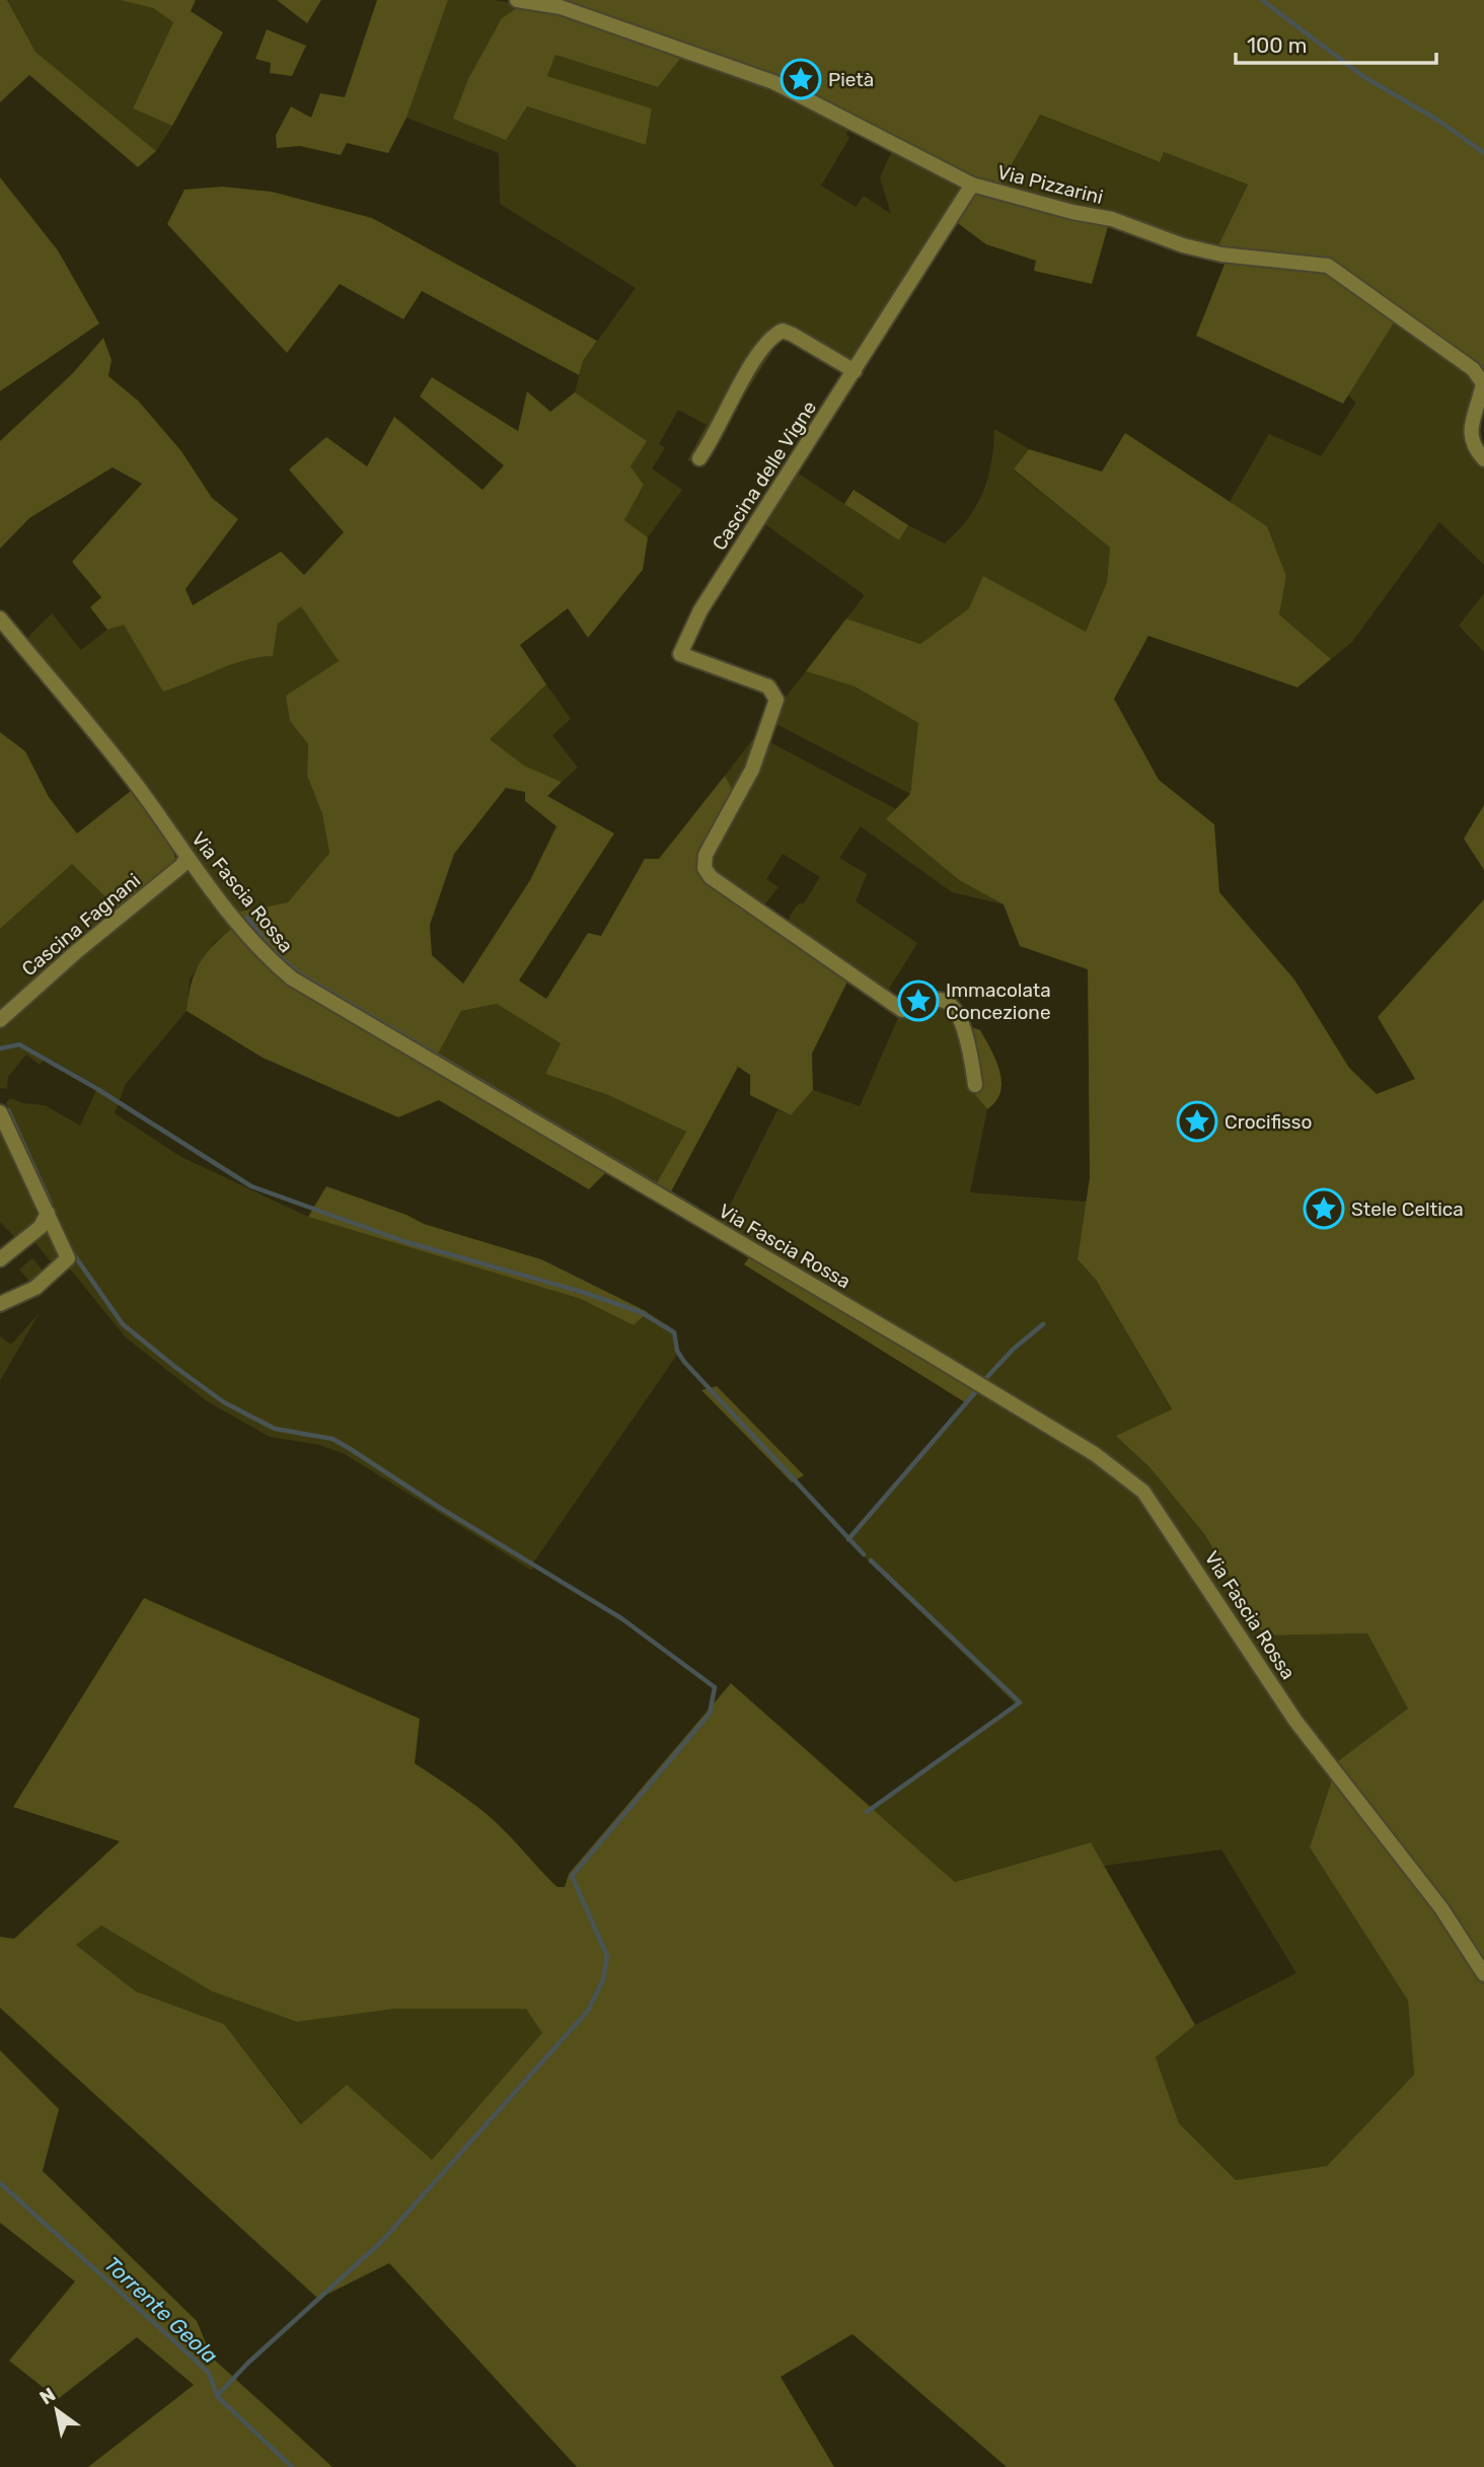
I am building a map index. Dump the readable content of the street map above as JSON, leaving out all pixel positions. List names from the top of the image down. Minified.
{"streets":{"street":["Via Pizzarini","Cascina delle Vigne","Via Fascia Rossa","Cascina Fagnani"]},"crossings":[["Via Pizzarini","Cascina delle Vigne"],["Via Fascia Rossa","Cascina Fagnani"]],"water":["Torrente Geola"],"places":{"place":["Pietà","Immacolata Concezione","Crocifisso","Stele Celtica"]},"scale_bar":"100 m","north":"top left"}
